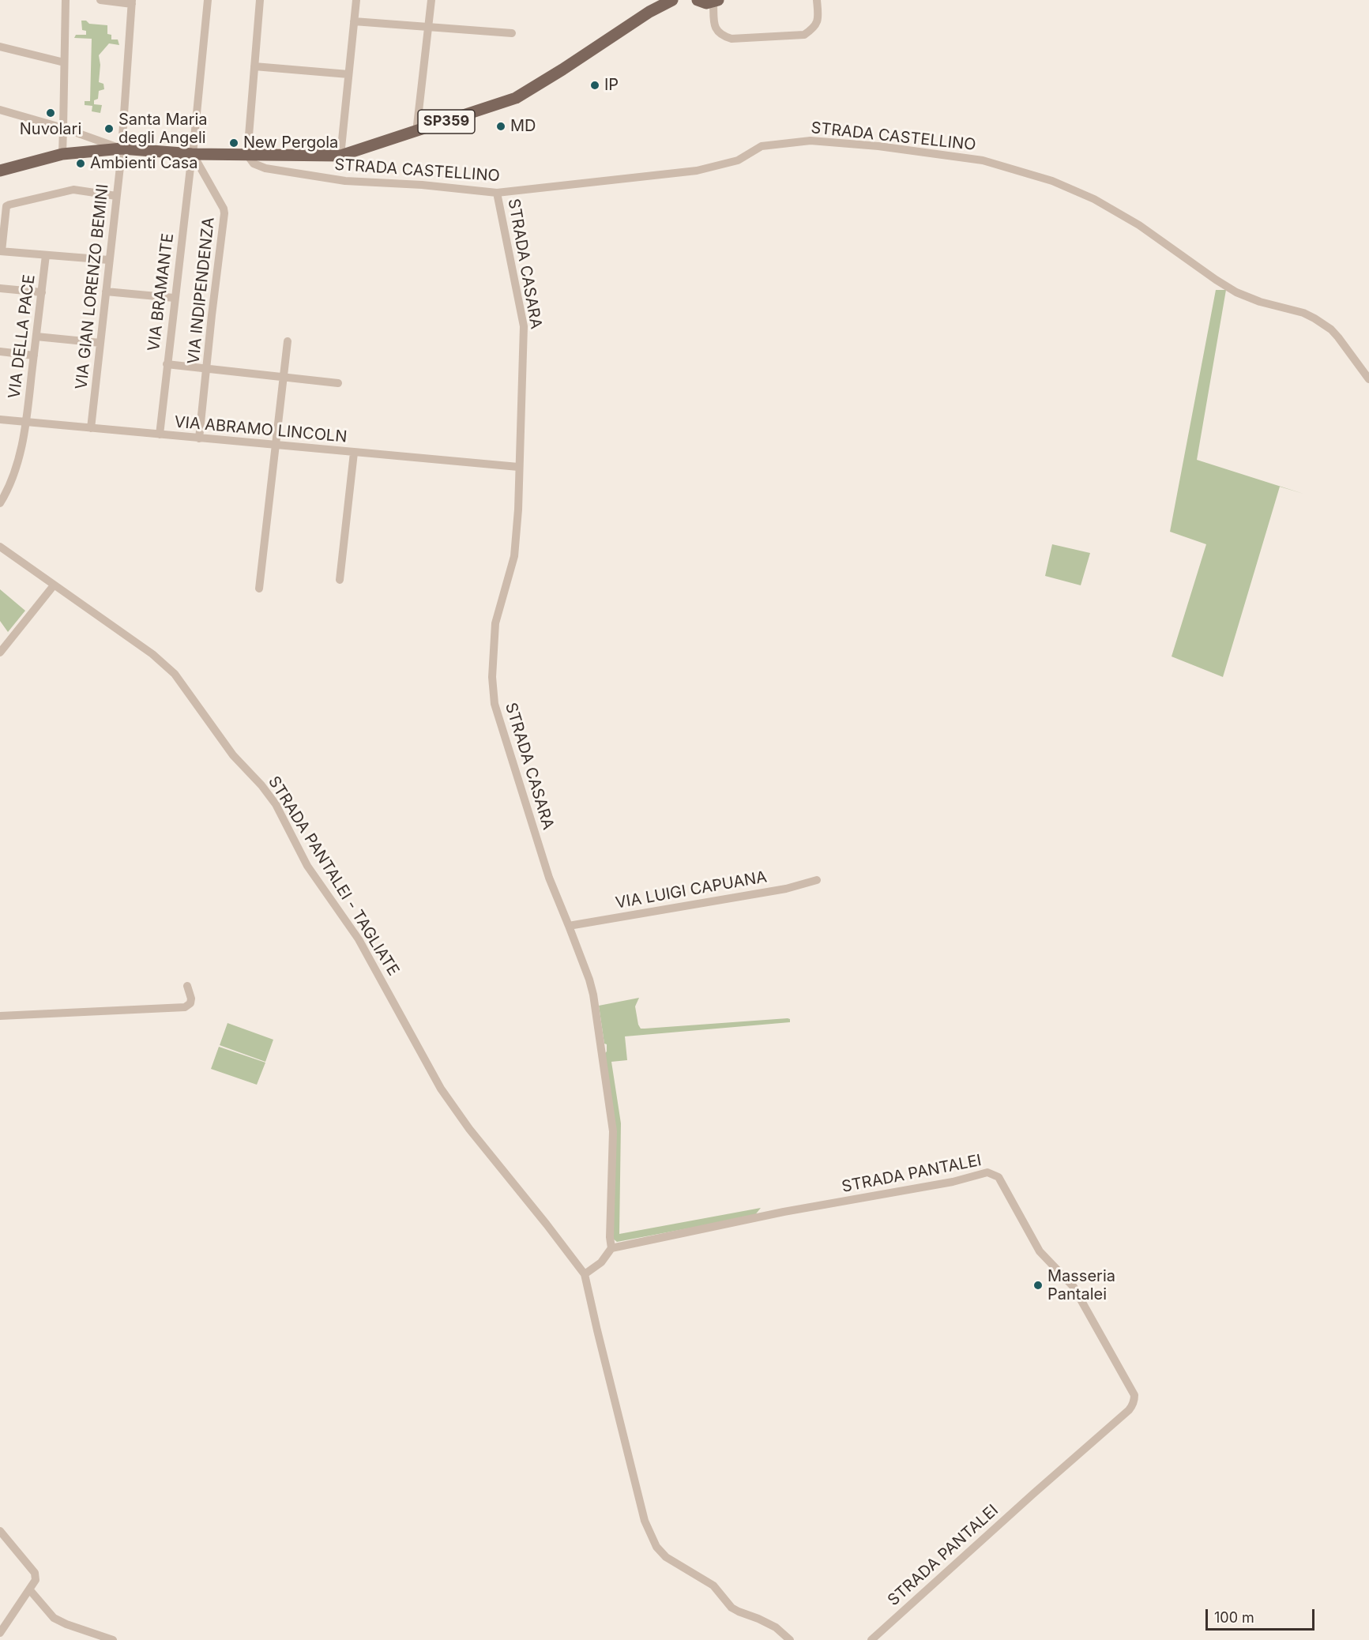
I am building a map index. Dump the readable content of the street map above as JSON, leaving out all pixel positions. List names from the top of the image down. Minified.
{"streets":{"main road":["SP359"],"street":["STRADA CASTELLINO","STRADA CASARA","VIA GIAN LORENZO BEMINI","VIA INDIPENDENZA","VIA BRAMANTE","VIA DELLA PACE","VIA ABRAMO LINCOLN","STRADA PANTALEI - TAGLIATE","VIA LUIGI CAPUANA","STRADA PANTALEI"]},"crossings":[["SP359","STRADA CASTELLINO"],["SP359","VIA GIAN LORENZO BEMINI"],["SP359","VIA INDIPENDENZA"],["SP359","VIA BRAMANTE"],["STRADA CASTELLINO","STRADA CASARA"],["STRADA CASARA","VIA ABRAMO LINCOLN"],["STRADA CASARA","VIA LUIGI CAPUANA"],["STRADA CASARA","STRADA PANTALEI"],["VIA GIAN LORENZO BEMINI","VIA ABRAMO LINCOLN"],["VIA INDIPENDENZA","VIA BRAMANTE"],["VIA INDIPENDENZA","VIA ABRAMO LINCOLN"],["VIA BRAMANTE","VIA ABRAMO LINCOLN"],["VIA DELLA PACE","VIA ABRAMO LINCOLN"]],"places":["IP","Nuvolari","MD","Santa Maria degli Angeli","New Pergola","Ambienti Casa","Masseria Pantalei"],"scale_bar":"100 m"}
